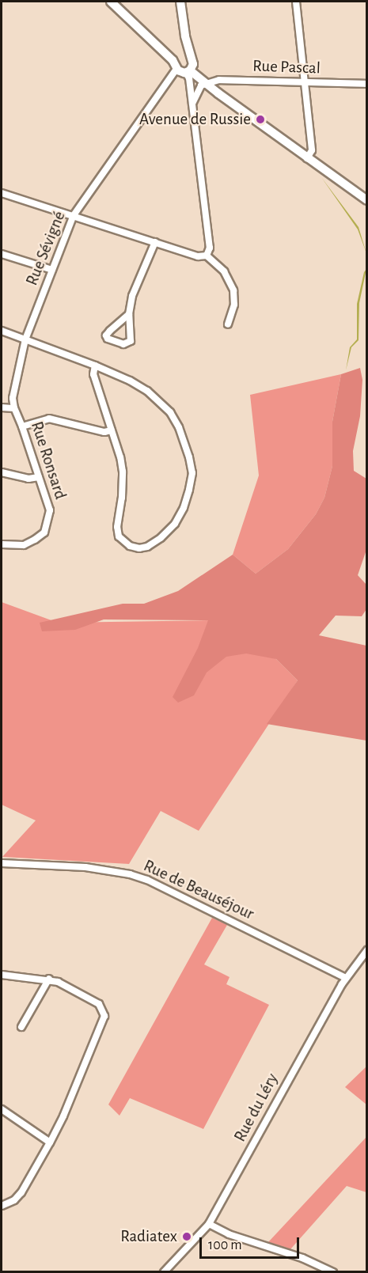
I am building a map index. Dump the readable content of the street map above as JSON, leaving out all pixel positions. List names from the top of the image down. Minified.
{"streets":{"street":["Rue Pascal","Rue Sévigné","Rue Ronsard","Rue de Beauséjour","Rue du Léry"]},"crossings":[["Rue Sévigné","Rue Ronsard"],["Rue de Beauséjour","Rue du Léry"]],"places":["Avenue de Russie","Radiatex"],"scale_bar":"100 m"}
